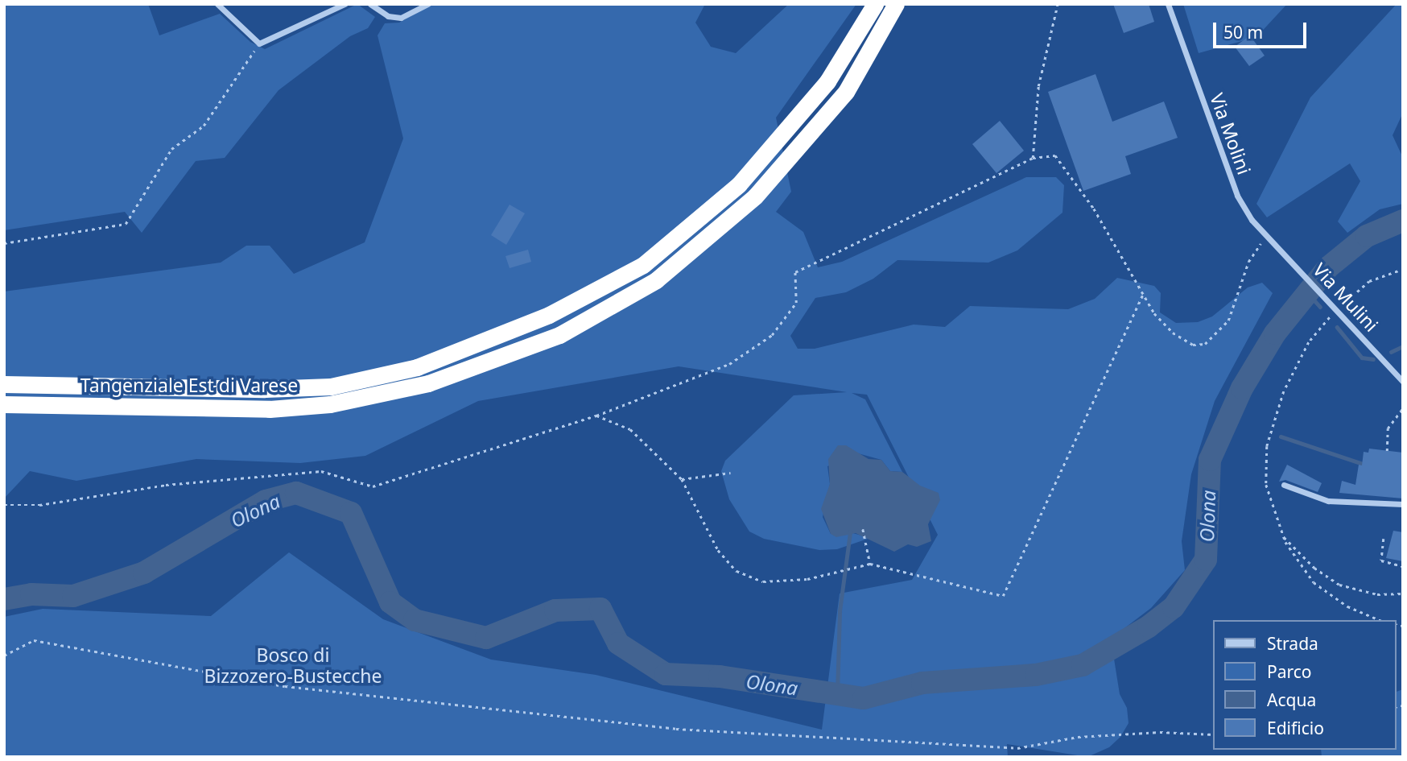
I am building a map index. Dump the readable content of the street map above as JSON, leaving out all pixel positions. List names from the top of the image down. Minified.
{"streets":{"highway":["Tangenziale Est di Varese"],"street":["Via Molini","Via Mulini"]},"crossings":[["Via Molini","Via Mulini"]],"water":["Olona"],"parks":["Bosco di Bizzozero-Bustecche"],"legend":["Strada","Parco","Acqua","Edificio"],"scale_bar":"50 m"}
